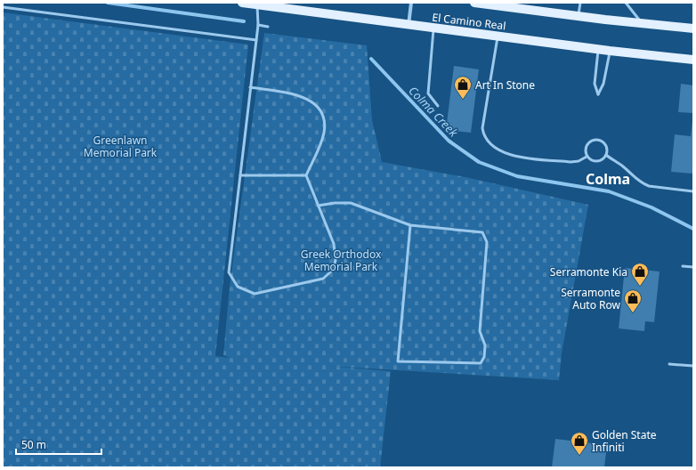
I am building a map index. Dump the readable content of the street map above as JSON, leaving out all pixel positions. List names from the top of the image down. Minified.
{"streets":{"main road":["El Camino Real"]},"districts":["Colma"],"water":["Colma Creek"],"parks":["Greenlawn Memorial Park","Greek Orthodox Memorial Park"],"places":{"shop":["Art In Stone","Serramonte Kia","Serramonte Auto Row","Golden State Infiniti"]},"scale_bar":"50 m"}
